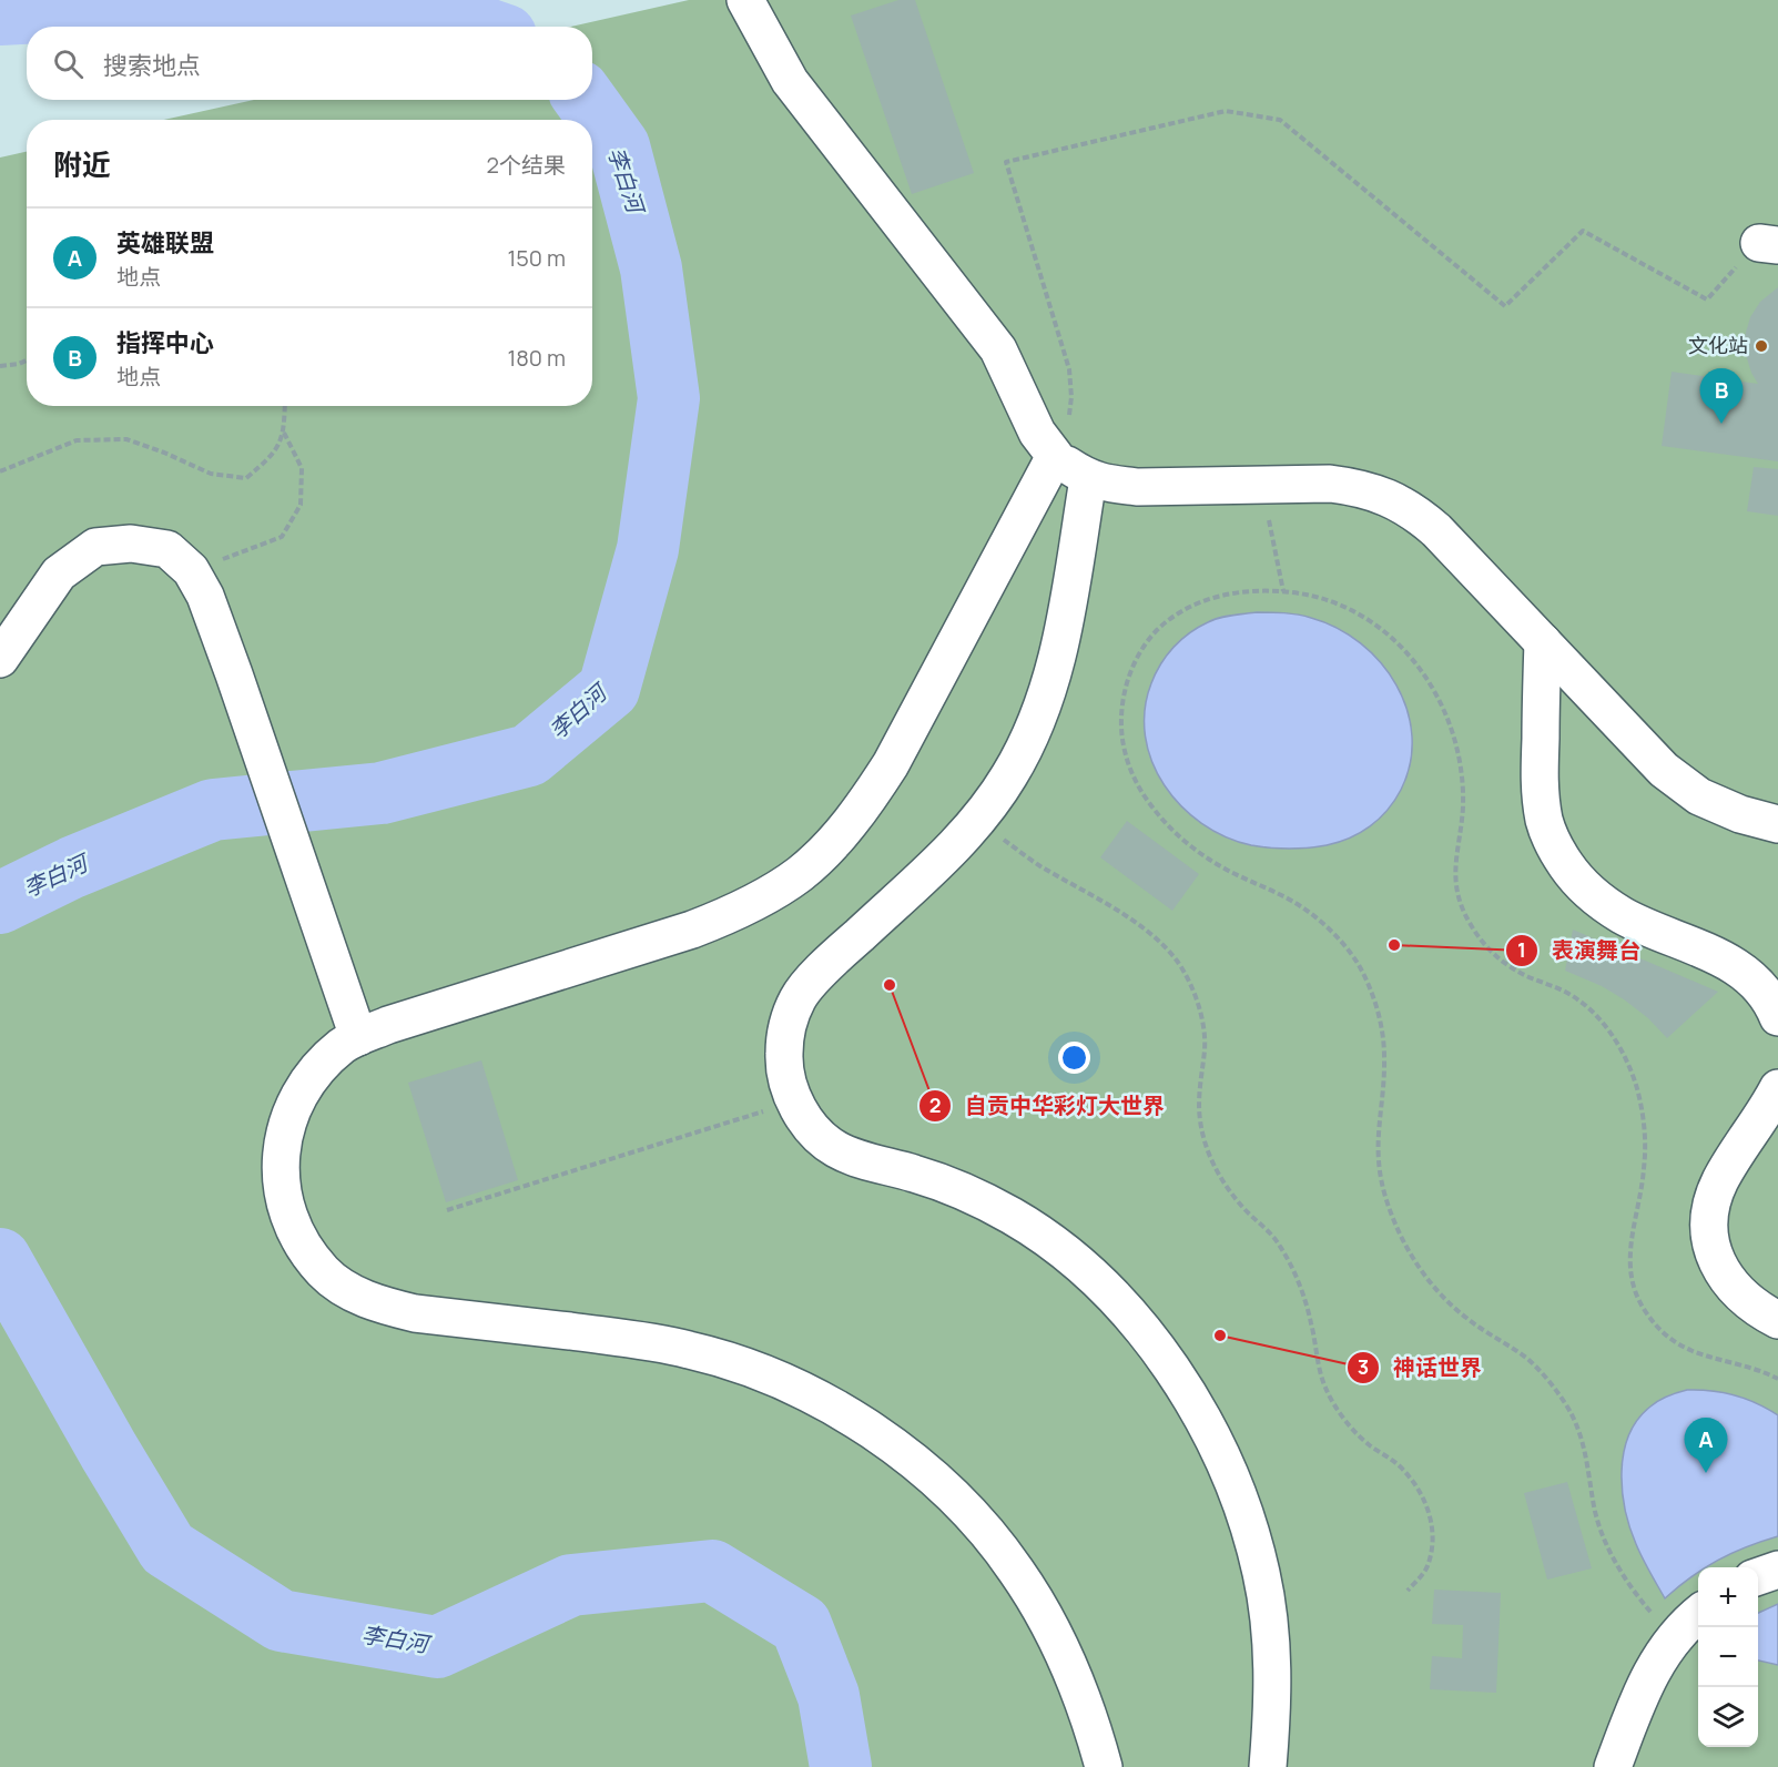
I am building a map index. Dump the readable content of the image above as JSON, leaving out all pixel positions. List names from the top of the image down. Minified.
{"water":["李白河"],"places":["文化站","表演舞台","自贡中华彩灯大世界","神话世界"],"page":{"search":"搜索地点","heading":["附近","2个结果"],"list":[{"mark":"A","name":"英雄联盟","note":"地点","value":"150 m"},{"mark":"B","name":"指挥中心","note":"地点","value":"180 m"}],"pins":["B","A"],"map_buttons":["+","−"]}}
